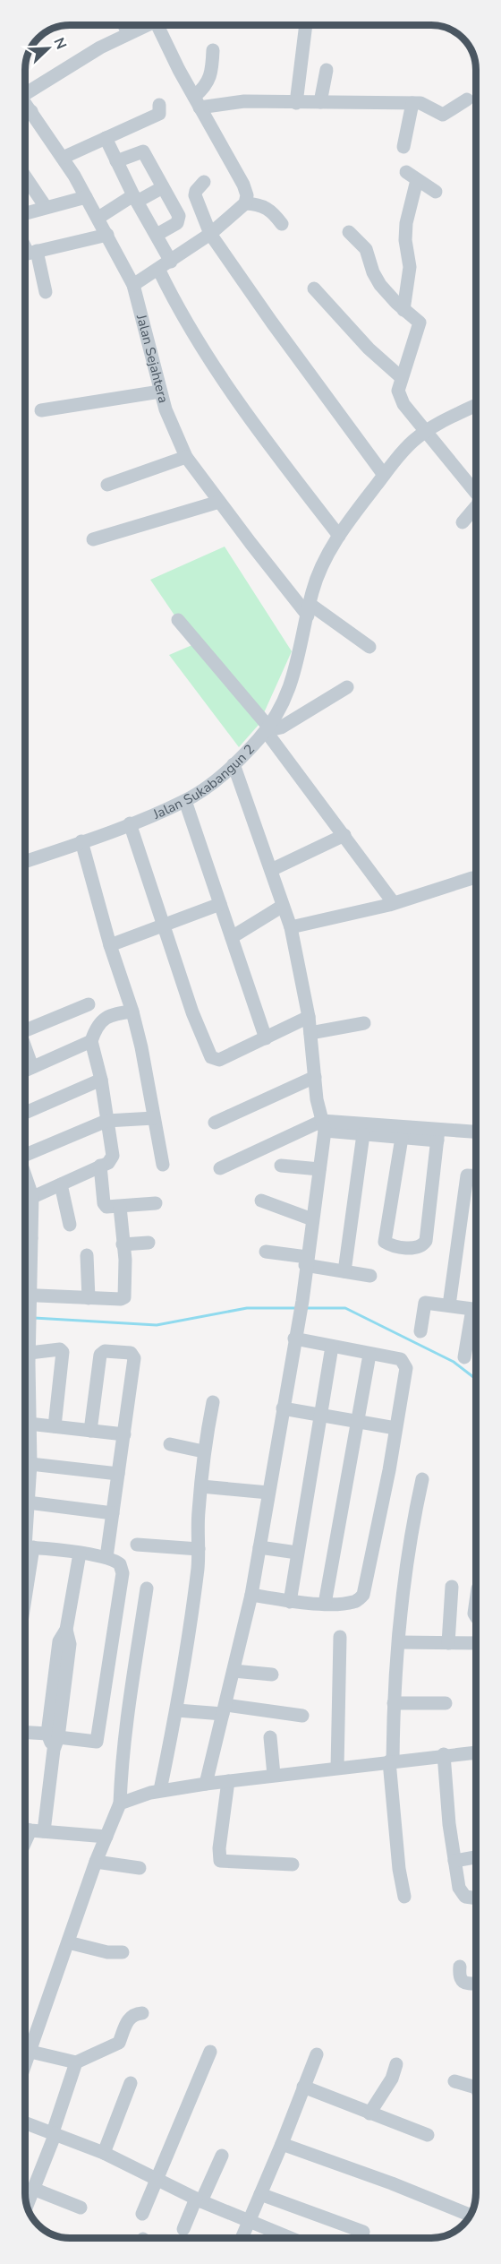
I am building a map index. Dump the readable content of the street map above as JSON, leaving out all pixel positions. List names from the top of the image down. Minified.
{"streets":{"street":["Jalan Sejahtera","Jalan Sukabangun 2"]},"crossings":[["Jalan Sejahtera","Jalan Sukabangun 2"]],"north":"top right"}
